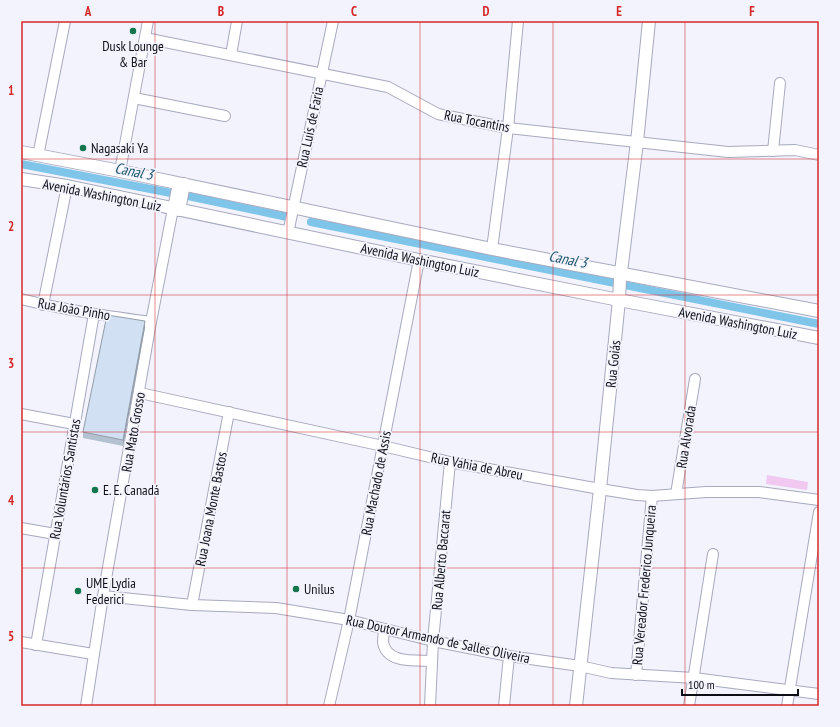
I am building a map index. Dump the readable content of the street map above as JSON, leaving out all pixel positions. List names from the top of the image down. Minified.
{"streets":{"main road":["Avenida Washington Luiz","Rua Goiás"],"street":["Rua Tocantins","Rua Luís de Faria","Rua João Pinho","Rua Mato Grosso","Rua Alvorada","Rua Vahia de Abreu","Rua Voluntários Santistas","Rua Machado de Assis","Rua Joana Monte Bastos","Rua Alberto Baccarat","Rua Vereador Frederico Junqueira","Rua Doutor Armando de Salles Oliveira"]},"crossings":[["Rua Tocantins","Rua Luís de Faria"],["Rua Tocantins","Rua Goiás"],["Rua Luís de Faria","Avenida Washington Luiz"],["Avenida Washington Luiz","Rua Goiás"],["Avenida Washington Luiz","Rua Mato Grosso"],["Avenida Washington Luiz","Rua Machado de Assis"],["Rua João Pinho","Rua Mato Grosso"],["Rua João Pinho","Rua Voluntários Santistas"],["Rua Goiás","Rua Vahia de Abreu"],["Rua Goiás","Rua Doutor Armando de Salles Oliveira"],["Rua Mato Grosso","Rua Vahia de Abreu"],["Rua Mato Grosso","Rua Doutor Armando de Salles Oliveira"],["Rua Alvorada","Rua Vahia de Abreu"],["Rua Vahia de Abreu","Rua Machado de Assis"],["Rua Vahia de Abreu","Rua Joana Monte Bastos"],["Rua Vahia de Abreu","Rua Alberto Baccarat"],["Rua Vahia de Abreu","Rua Vereador Frederico Junqueira"],["Rua Machado de Assis","Rua Doutor Armando de Salles Oliveira"],["Rua Joana Monte Bastos","Rua Doutor Armando de Salles Oliveira"],["Rua Alberto Baccarat","Rua Doutor Armando de Salles Oliveira"],["Rua Vereador Frederico Junqueira","Rua Doutor Armando de Salles Oliveira"]],"water":["Canal 3"],"places":["Dusk Lounge & Bar","Nagasaki Ya","E. E. Canadá","Unilus","UME Lydia Federici"],"scale_bar":"100 m","grid":{"columns":["A","B","C","D","E","F"],"rows":["1","2","3","4","5"]}}
